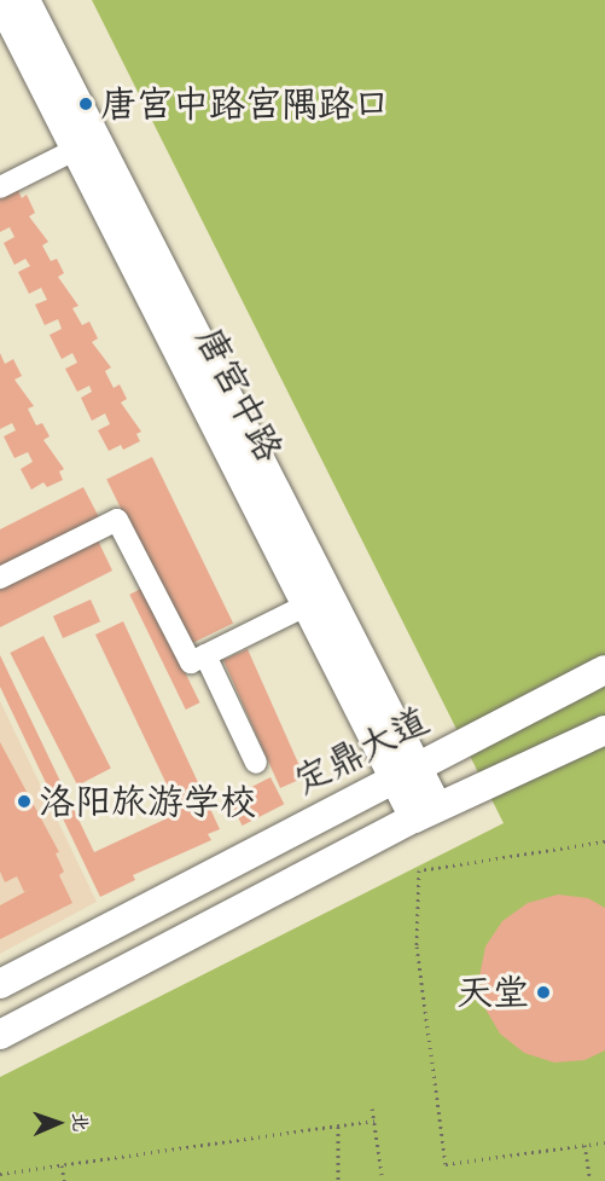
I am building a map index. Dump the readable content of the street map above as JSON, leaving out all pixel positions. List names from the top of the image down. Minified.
{"streets":{"main road":["唐宫中路","定鼎大道"]},"crossings":[["唐宫中路","定鼎大道"]],"places":["唐宫中路宫隅路口","洛阳旅游学校","天堂"],"north":"right"}
